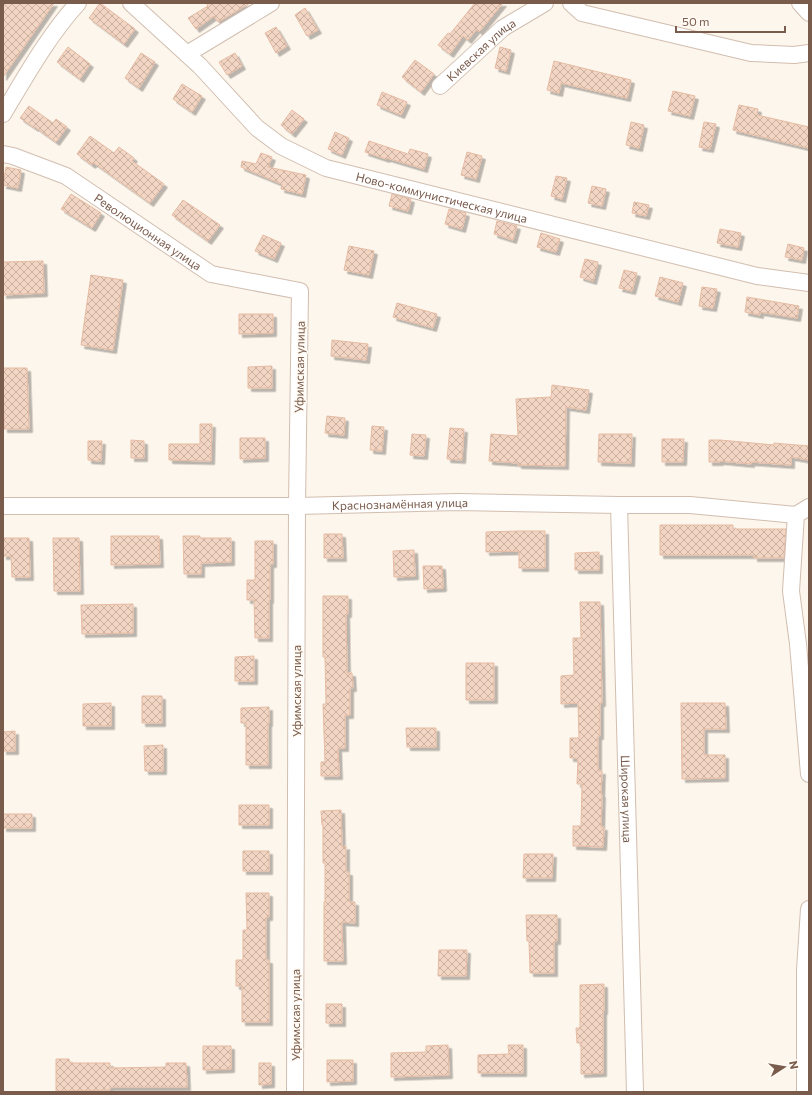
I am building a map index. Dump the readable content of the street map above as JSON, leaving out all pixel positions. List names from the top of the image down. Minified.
{"streets":{"street":["Киевская улица","Ново-коммунистическая улица","Революционная улица","Уфимская улица","Краснознамённая улица","Широкая улица"]},"crossings":[["Революционная улица","Уфимская улица"],["Уфимская улица","Краснознамённая улица"],["Краснознамённая улица","Широкая улица"]],"scale_bar":"50 m","north":"right"}
